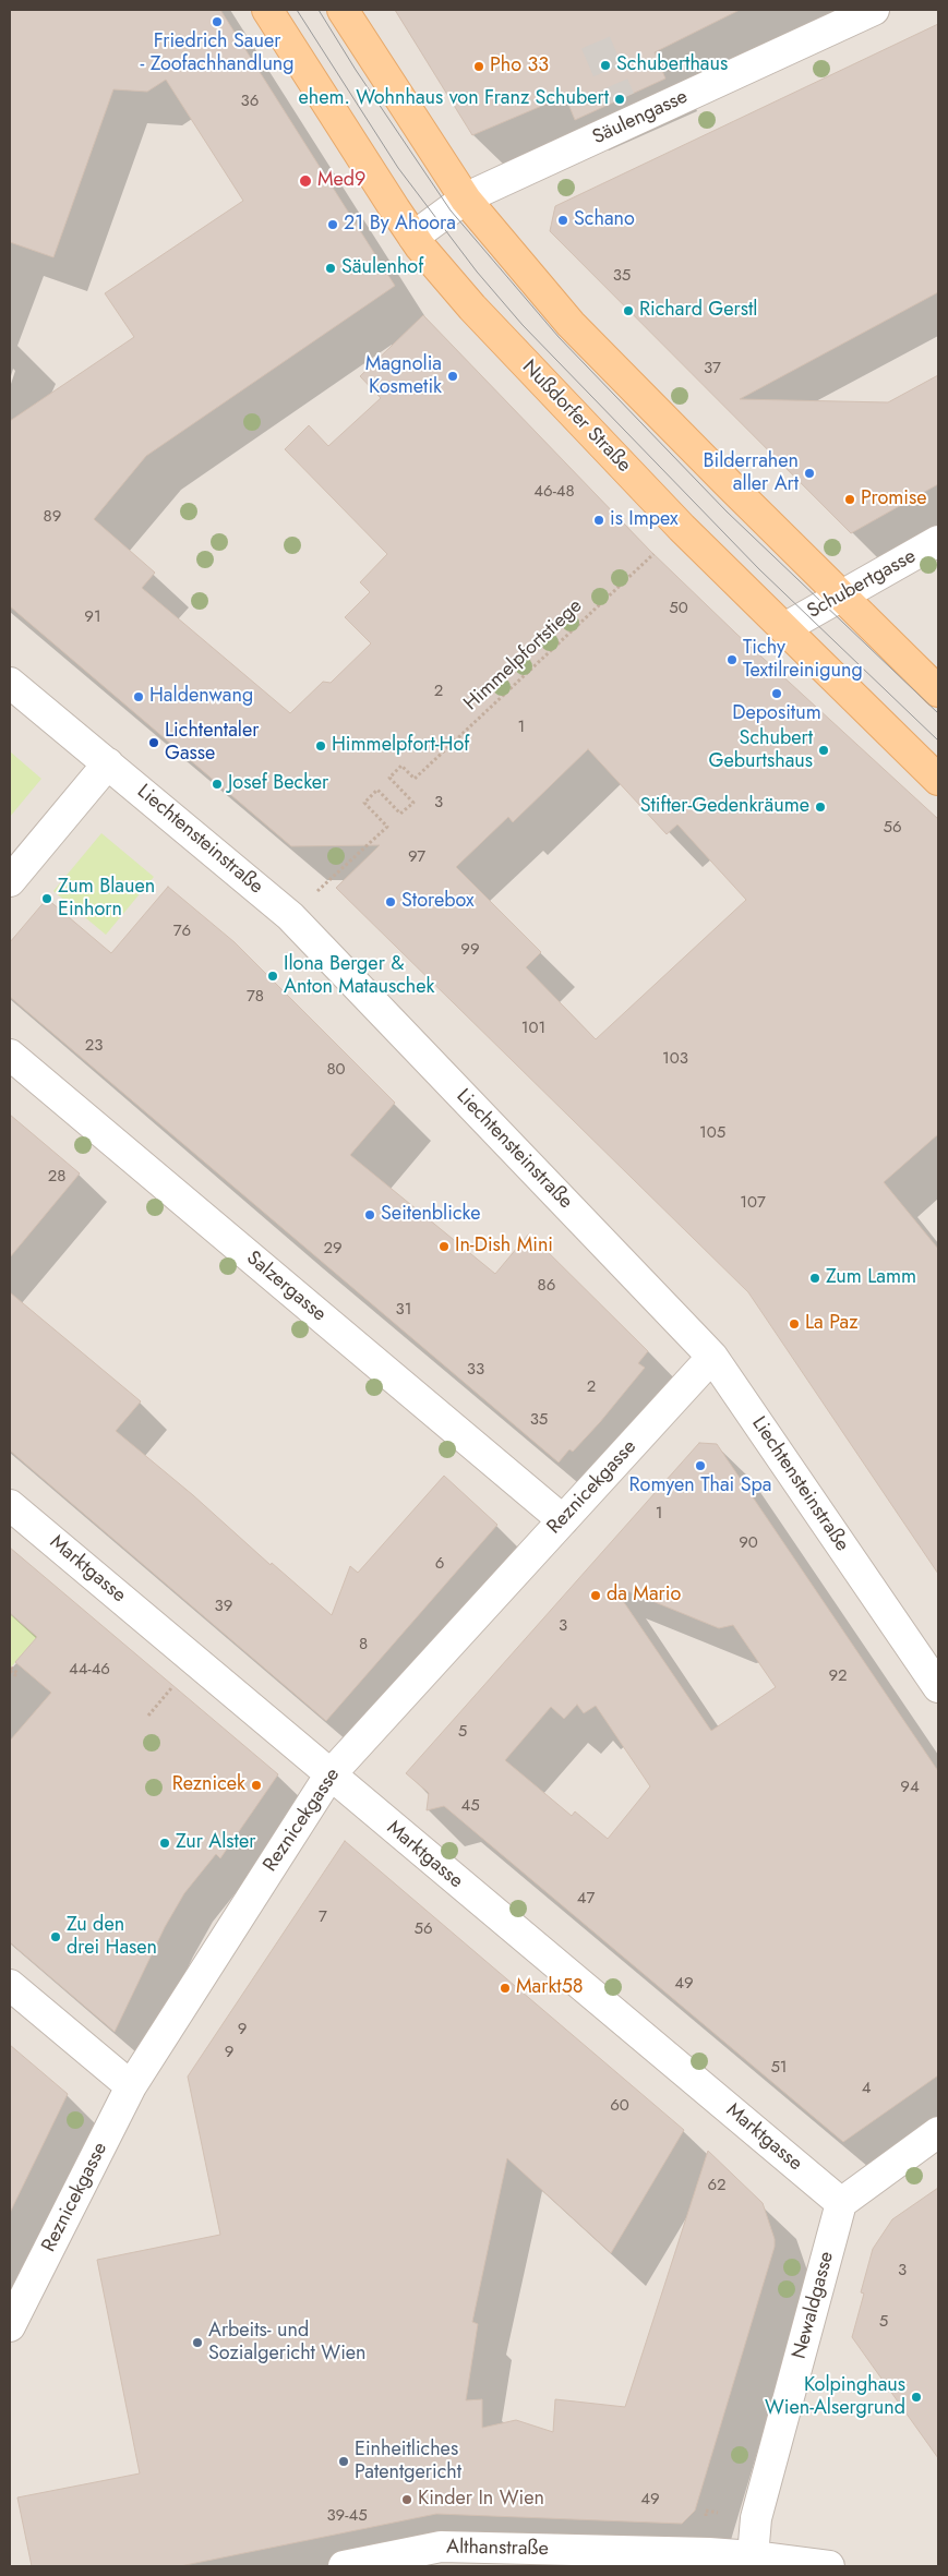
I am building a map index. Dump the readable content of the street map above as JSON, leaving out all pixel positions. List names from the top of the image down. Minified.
{"streets":{"main road":["Nußdorfer Straße"],"street":["Säulengasse","Schubertgasse","Liechtensteinstraße","Salzergasse","Reznicekgasse","Marktgasse","Newaldgasse","Althanstraße"],"path":["Himmelpfortstiege"]},"crossings":[["Säulengasse","Nußdorfer Straße"],["Nußdorfer Straße","Schubertgasse"],["Himmelpfortstiege","Liechtensteinstraße"],["Liechtensteinstraße","Reznicekgasse"],["Salzergasse","Reznicekgasse"],["Reznicekgasse","Marktgasse"],["Marktgasse","Newaldgasse"],["Newaldgasse","Althanstraße"]],"places":["Friedrich Sauer - Zoofachhandlung","Schuberthaus","Pho 33","ehem. Wohnhaus von Franz Schubert","Med9","Schano","21 By Ahoora","Säulenhof","Richard Gerstl","Magnolia Kosmetik","Bilderrahen aller Art","Promise","is Impex","Tichy Textilreinigung","Depositum","Haldenwang","Lichtentaler Gasse","Himmelpfort-Hof","Schubert Geburtshaus","Josef Becker","Stifter-Gedenkräume","Zum Blauen Einhorn","Storebox","Ilona Berger & Anton Matauschek","Seitenblicke","In-Dish Mini","Zum Lamm","La Paz","Romyen Thai Spa","da Mario","Reznicek","Zur Alster","Zu den drei Hasen","Markt58","Arbeits- und Sozialgericht Wien","Kolpinghaus Wien-Alsergrund","Einheitliches Patentgericht","Kinder In Wien"],"house_numbers":["36","35","37","46-48","89","50","91","2","1","3","56","97","76","99","78","101","23","103","80","105","28","107","29","86","31","33","2","35","1","90","6","39","3","8","44-46","92","5","94","45","47","7","56","49","9","9","51","4","60","62","3","5","49","39-45"]}
